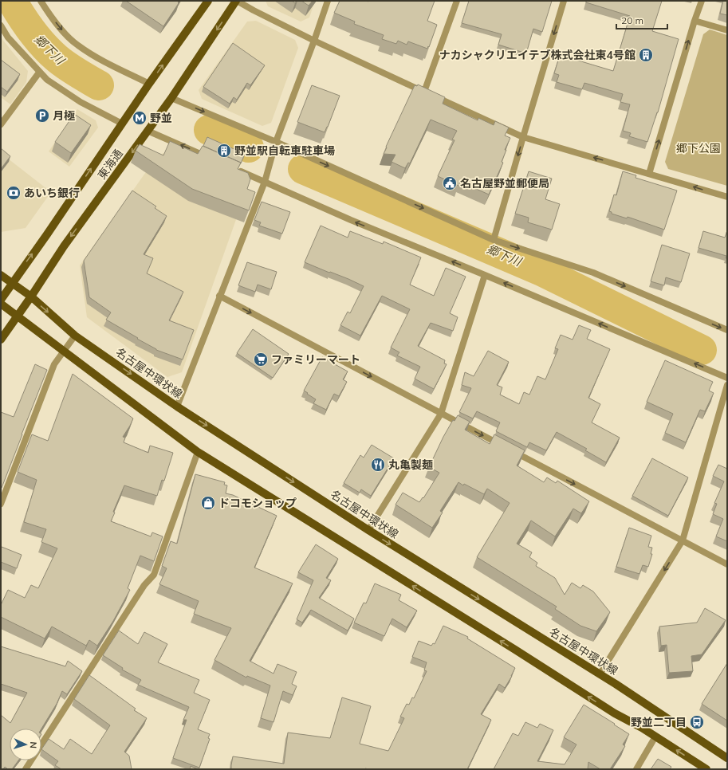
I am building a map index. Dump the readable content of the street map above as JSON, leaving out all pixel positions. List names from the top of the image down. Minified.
{"streets":{"main road":["東海通","名古屋中環状線"]},"crossings":[["東海通","名古屋中環状線"]],"water":["郷下川"],"parks":["郷下公園"],"places":{"building":["ナカシャクリエイテブ株式会社東4号館","野並駅自転車駐車場"],"parking":["月極"],"metro station":["野並"],"public building":["名古屋野並郵便局"],"bank":["あいち銀行"],"supermarket":["ファミリーマート"],"restaurant":["丸亀製麺"],"shop":["ドコモショップ"],"bus stop":["野並二丁目"]},"scale_bar":"20 m","north":"right"}
